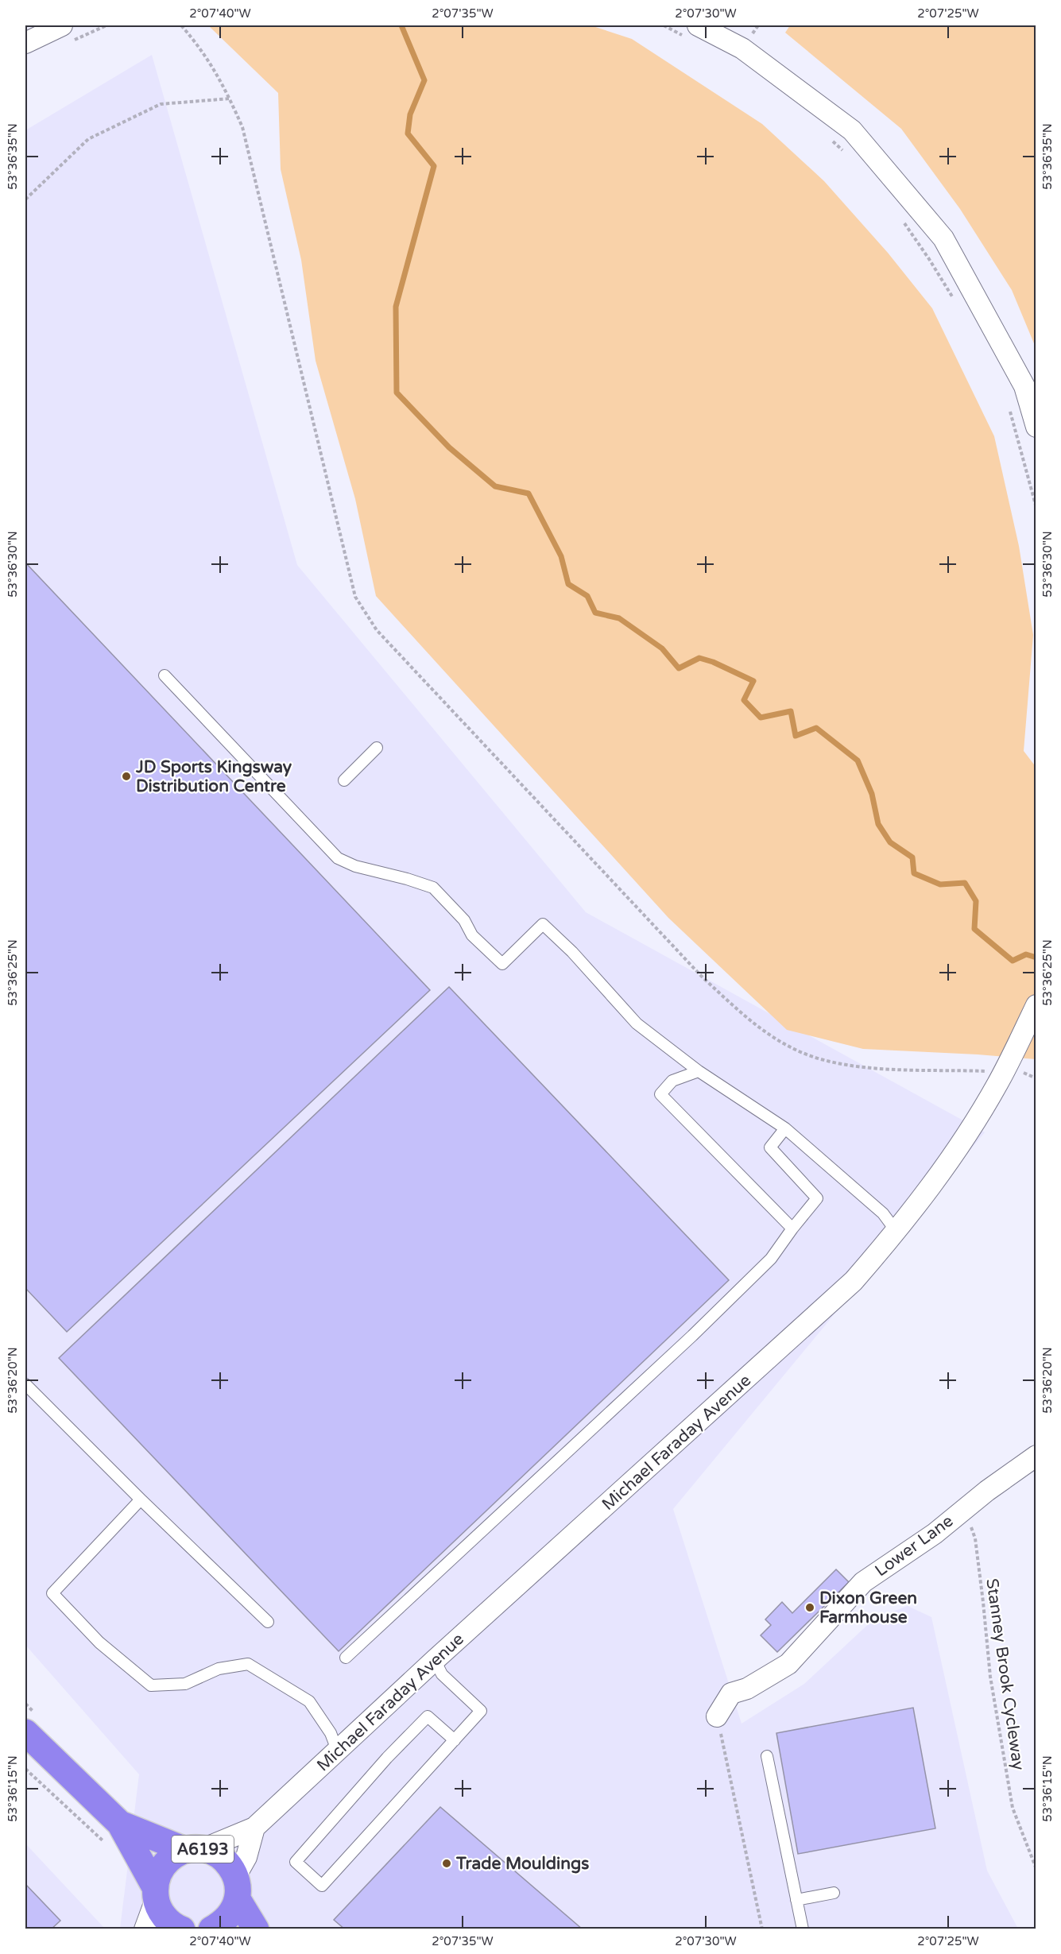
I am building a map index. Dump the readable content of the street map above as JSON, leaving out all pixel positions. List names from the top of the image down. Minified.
{"streets":{"highway":["A6193"],"street":["Michael Faraday Avenue","Lower Lane"],"path":["Stanney Brook Cycleway"]},"crossings":[["Lower Lane","Stanney Brook Cycleway"]],"places":["JD Sports Kingsway Distribution Centre","Dixon Green Farmhouse","Trade Mouldings"],"coordinates":["2°07'40\"W","2°07'35\"W","2°07'30\"W","2°07'25\"W","53°36'35\"N","53°36'30\"N","53°36'25\"N","53°36'20\"N","53°36'15\"N"]}
